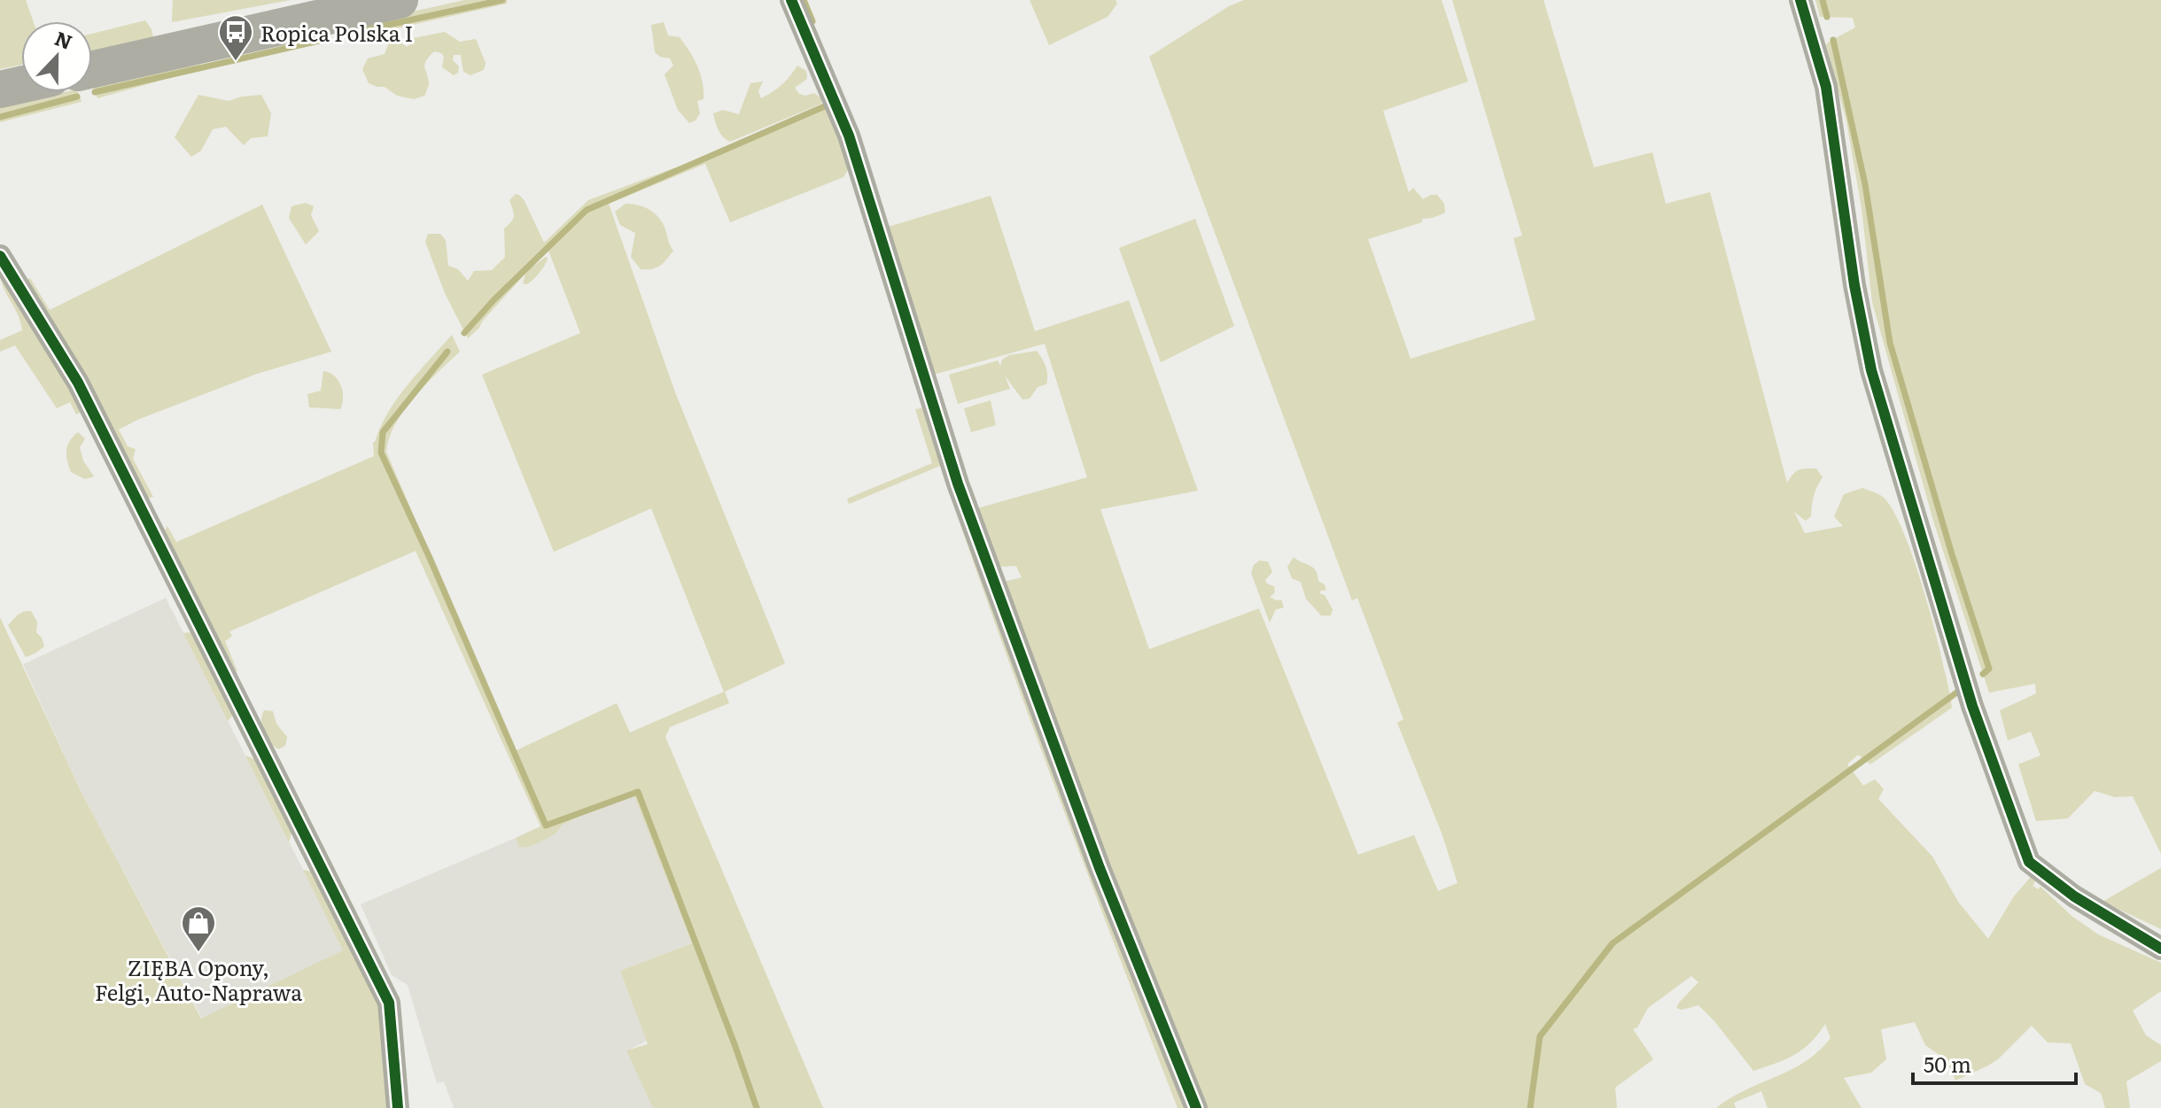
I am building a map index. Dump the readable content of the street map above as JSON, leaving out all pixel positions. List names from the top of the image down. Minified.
{"places":{"bus stop":["Ropica Polska I"],"shop":["ZIĘBA Opony, Felgi, Auto-Naprawa"]},"scale_bar":"50 m","north":"top"}
